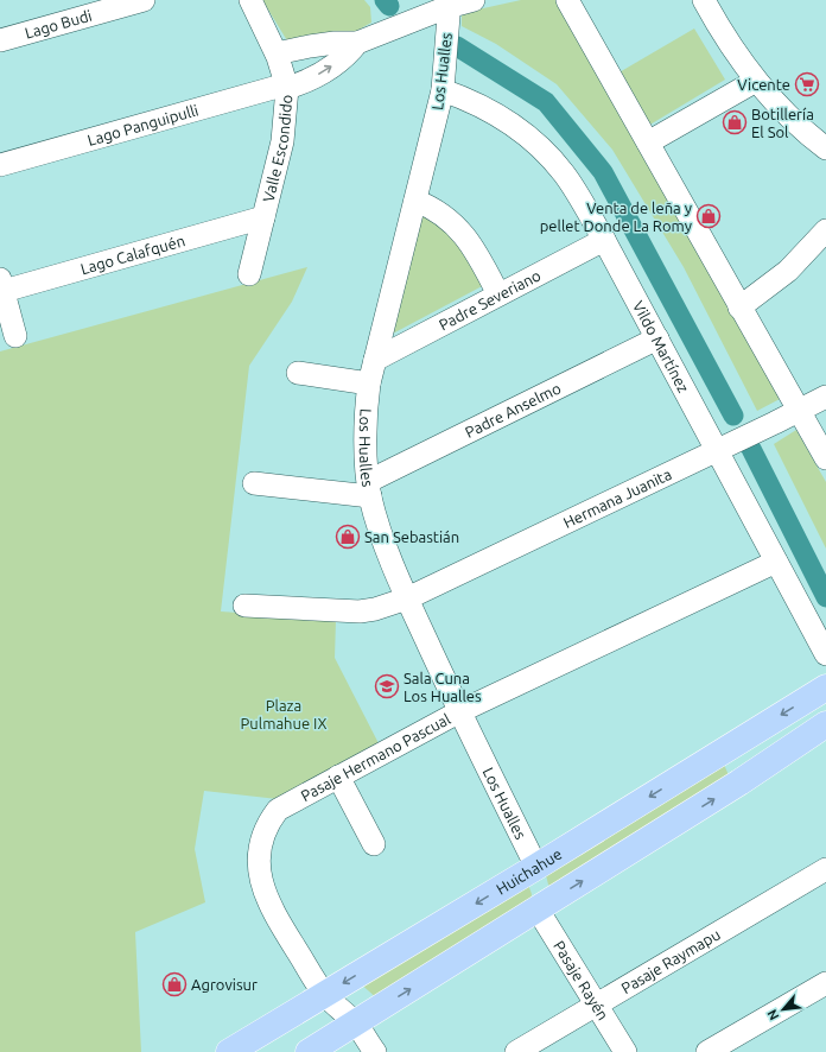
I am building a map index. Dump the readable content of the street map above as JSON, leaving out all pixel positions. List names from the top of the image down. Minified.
{"streets":{"main road":["Huichahue"],"street":["Lago Budi","Los Hualles","Lago Panguipulli","Valle Escondido","Lago Calafquén","Padre Severiano","Vildo Martínez","Padre Anselmo","Hermana Juanita","Pasaje Hermano Pascual","Pasaje Raymapu","Pasaje Rayén"]},"crossings":[["Los Hualles","Padre Severiano"],["Los Hualles","Vildo Martínez"],["Los Hualles","Padre Anselmo"],["Los Hualles","Hermana Juanita"],["Los Hualles","Pasaje Hermano Pascual"],["Los Hualles","Huichahue"],["Lago Panguipulli","Valle Escondido"],["Valle Escondido","Lago Calafquén"],["Padre Severiano","Vildo Martínez"],["Vildo Martínez","Padre Anselmo"],["Vildo Martínez","Hermana Juanita"],["Vildo Martínez","Pasaje Hermano Pascual"],["Pasaje Hermano Pascual","Huichahue"],["Pasaje Raymapu","Pasaje Rayén"]],"parks":["Plaza Pulmahue IX"],"places":{"supermarket":["Vicente"],"shop":["Botillería El Sol","Venta de leña y pellet Donde La Romy","San Sebastián","Agrovisur"],"school or university":["Sala Cuna Los Hualles"]},"north":"bottom left"}
